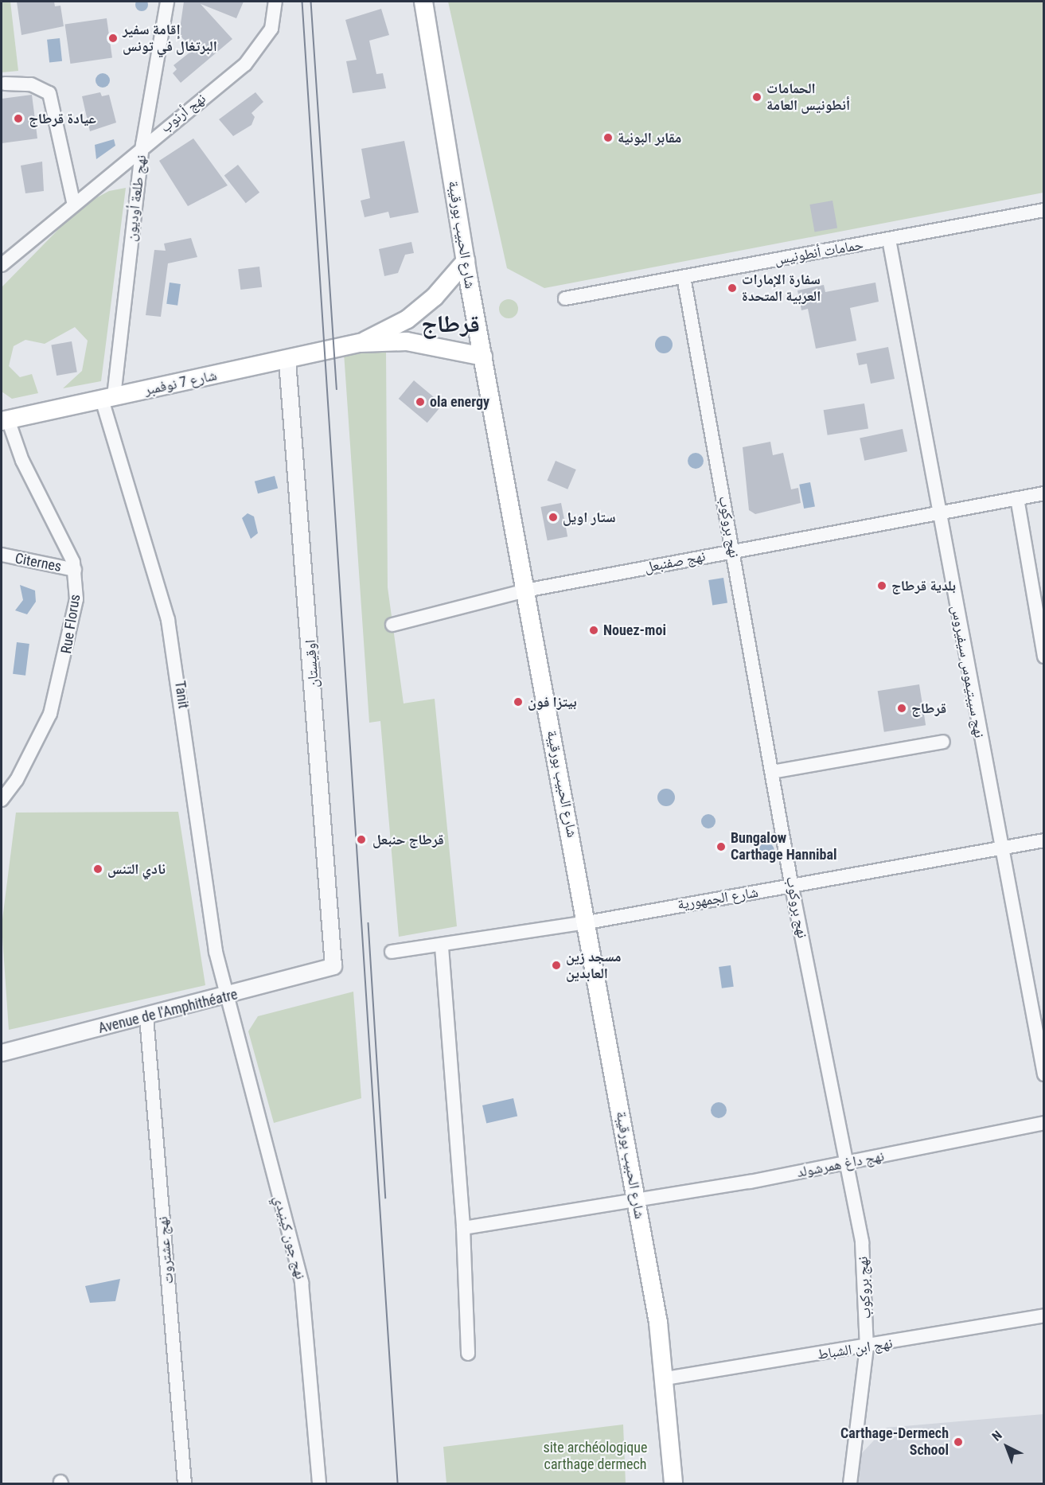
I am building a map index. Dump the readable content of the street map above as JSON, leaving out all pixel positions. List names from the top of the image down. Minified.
{"streets":{"main road":["شارع الحبيب بورقيبة","شارع 7 نوفمبر"],"street":["نهج أرنوب","نهج طلعة أوديون","حمامات أنطونيس","نهج بروكوب","نهج صفنبعل","Citernes","Rue Florus","اوقيستان","نهج سيبتيموس سيفيروس","Tanit","شارع الجمهورية","Avenue de l'Amphithéatre","نهج داغ همرشولد","نهج جون كينيدي","نهج عشتروت","نهج ابن الشباط"]},"crossings":[["نهج أرنوب","نهج طلعة أوديون"],["نهج طلعة أوديون","شارع 7 نوفمبر"],["نهج طلعة أوديون","Tanit"],["شارع الحبيب بورقيبة","شارع 7 نوفمبر"],["شارع الحبيب بورقيبة","نهج صفنبعل"],["شارع الحبيب بورقيبة","شارع الجمهورية"],["شارع الحبيب بورقيبة","نهج داغ همرشولد"],["شارع الحبيب بورقيبة","نهج ابن الشباط"],["حمامات أنطونيس","نهج بروكوب"],["حمامات أنطونيس","نهج سيبتيموس سيفيروس"],["شارع 7 نوفمبر","Rue Florus"],["شارع 7 نوفمبر","اوقيستان"],["شارع 7 نوفمبر","Tanit"],["نهج بروكوب","نهج صفنبعل"],["نهج بروكوب","شارع الجمهورية"],["نهج بروكوب","نهج داغ همرشولد"],["نهج بروكوب","نهج ابن الشباط"],["نهج صفنبعل","نهج سيبتيموس سيفيروس"],["Citernes","Rue Florus"],["اوقيستان","Avenue de l'Amphithéatre"],["نهج سيبتيموس سيفيروس","شارع الجمهورية"],["Tanit","Avenue de l'Amphithéatre"],["Tanit","نهج جون كينيدي"],["Avenue de l'Amphithéatre","نهج جون كينيدي"],["Avenue de l'Amphithéatre","نهج عشتروت"]],"districts":["قرطاج"],"parks":["site archéologique carthage dermech"],"places":["إقامة سفير البرتغال في تونس","الحمامات أنطونيس العامة","عيادة قرطاج","مقابر البونية","سفارة الإمارات العربية المتحدة","ola energy","ستار اويل","بلدية قرطاج","Nouez-moi","بيتزا فون","قرطاج","قرطاج حنبعل","Bungalow Carthage Hannibal","نادي التنس","مسجد زين العابدين","Carthage-Dermech School"],"north":"top left"}
